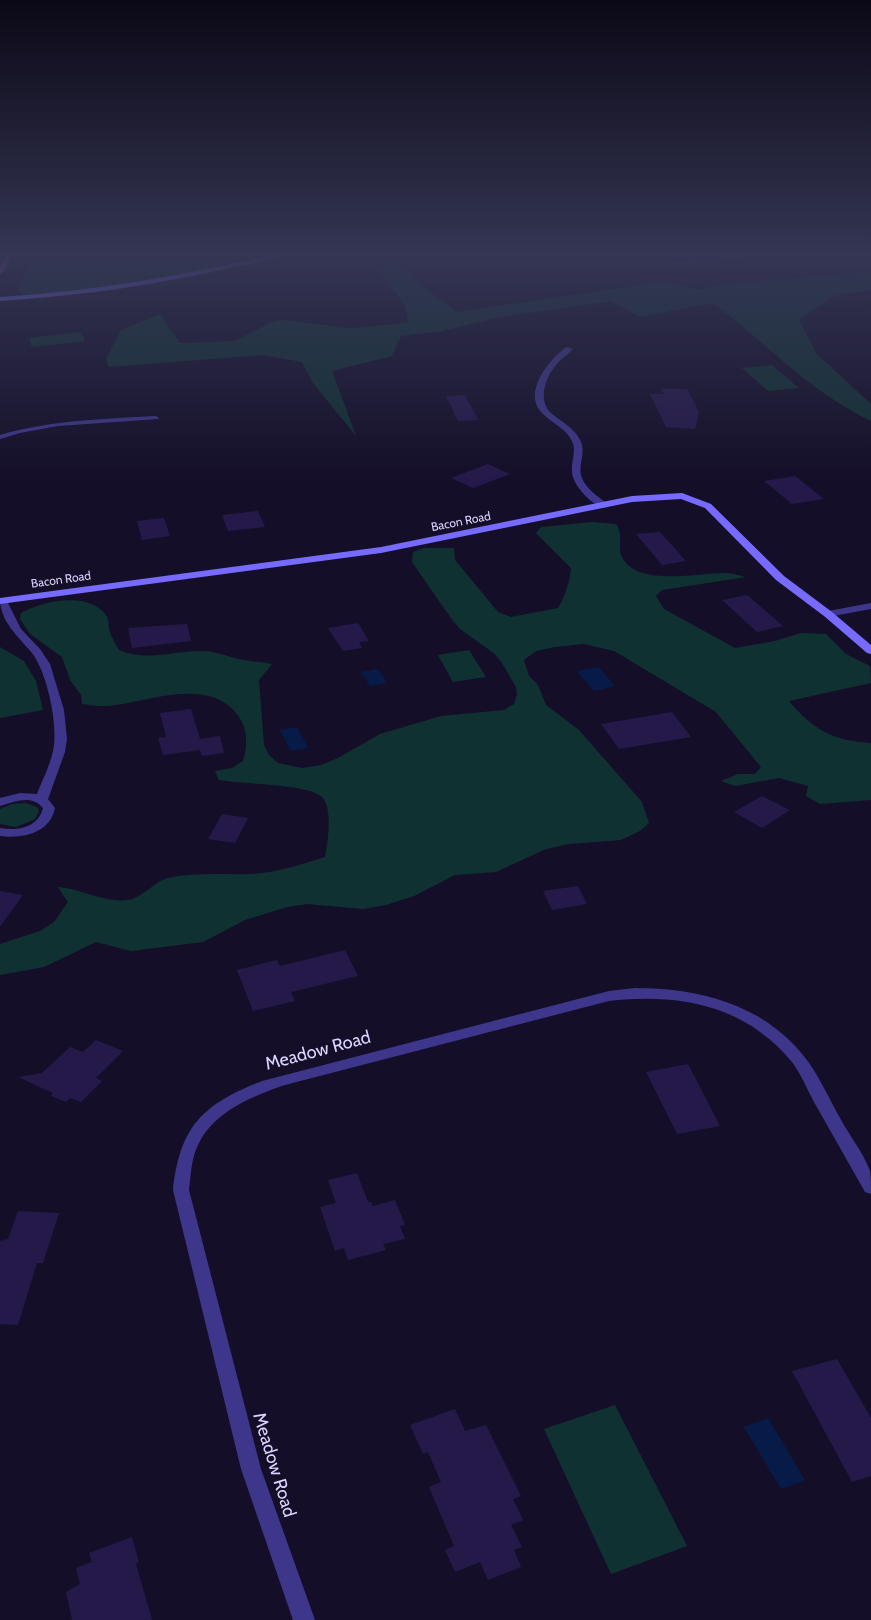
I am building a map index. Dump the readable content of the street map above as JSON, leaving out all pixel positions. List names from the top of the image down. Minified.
{"streets":{"street":["Bacon Road","Meadow Road"]}}
